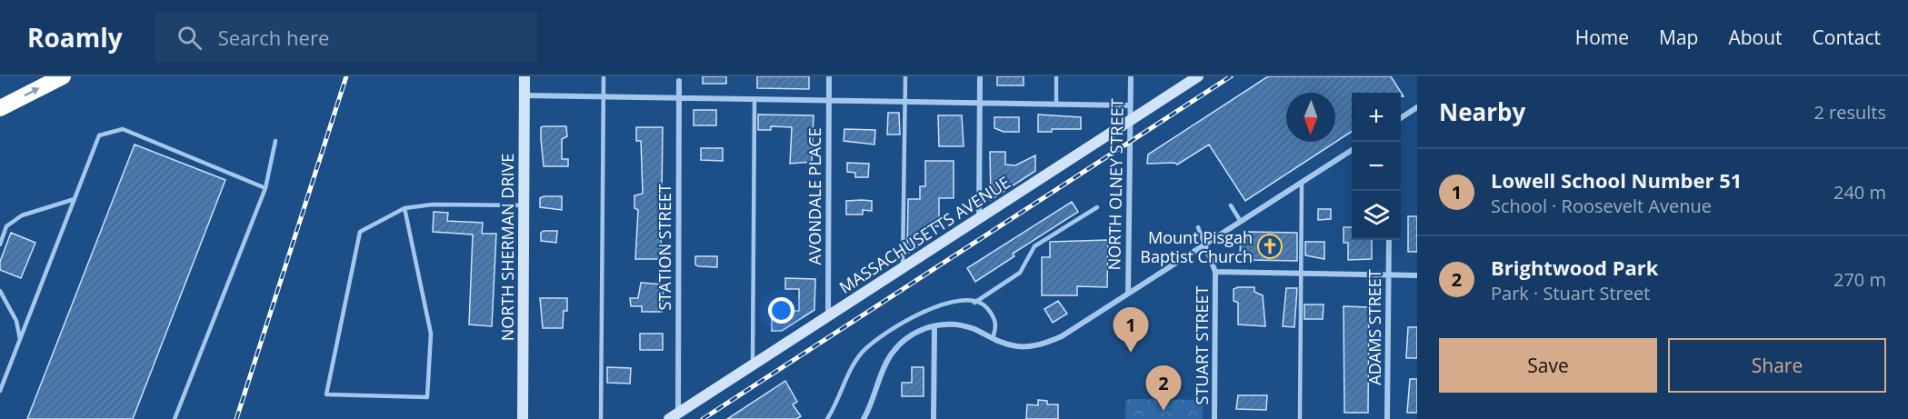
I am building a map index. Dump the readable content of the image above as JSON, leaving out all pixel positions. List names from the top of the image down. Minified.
{"streets":{"street":["NORTH OLNEY STREET","AVONDALE PLACE","MASSACHUSETTS AVENUE","NORTH SHERMAN DRIVE","STATION STREET","ADAMS STREET","STUART STREET"]},"crossings":[["NORTH OLNEY STREET","MASSACHUSETTS AVENUE"],["AVONDALE PLACE","MASSACHUSETTS AVENUE"],["MASSACHUSETTS AVENUE","STATION STREET"]],"places":{"church":["Mount Pisgah Baptist Church"]},"north":"bottom","page":{"header":"Roamly","search":"Search here","nav":["Home","Map","About","Contact"],"heading":["Nearby","2 results"],"map_buttons":["+","−"],"list":[{"mark":"1","name":"Lowell School Number 51","note":"School · Roosevelt Avenue","value":"240 m"},{"mark":"2","name":"Brightwood Park","note":"Park · Stuart Street","value":"270 m"}],"pins":["1","2"],"buttons":["Save","Share"]}}
